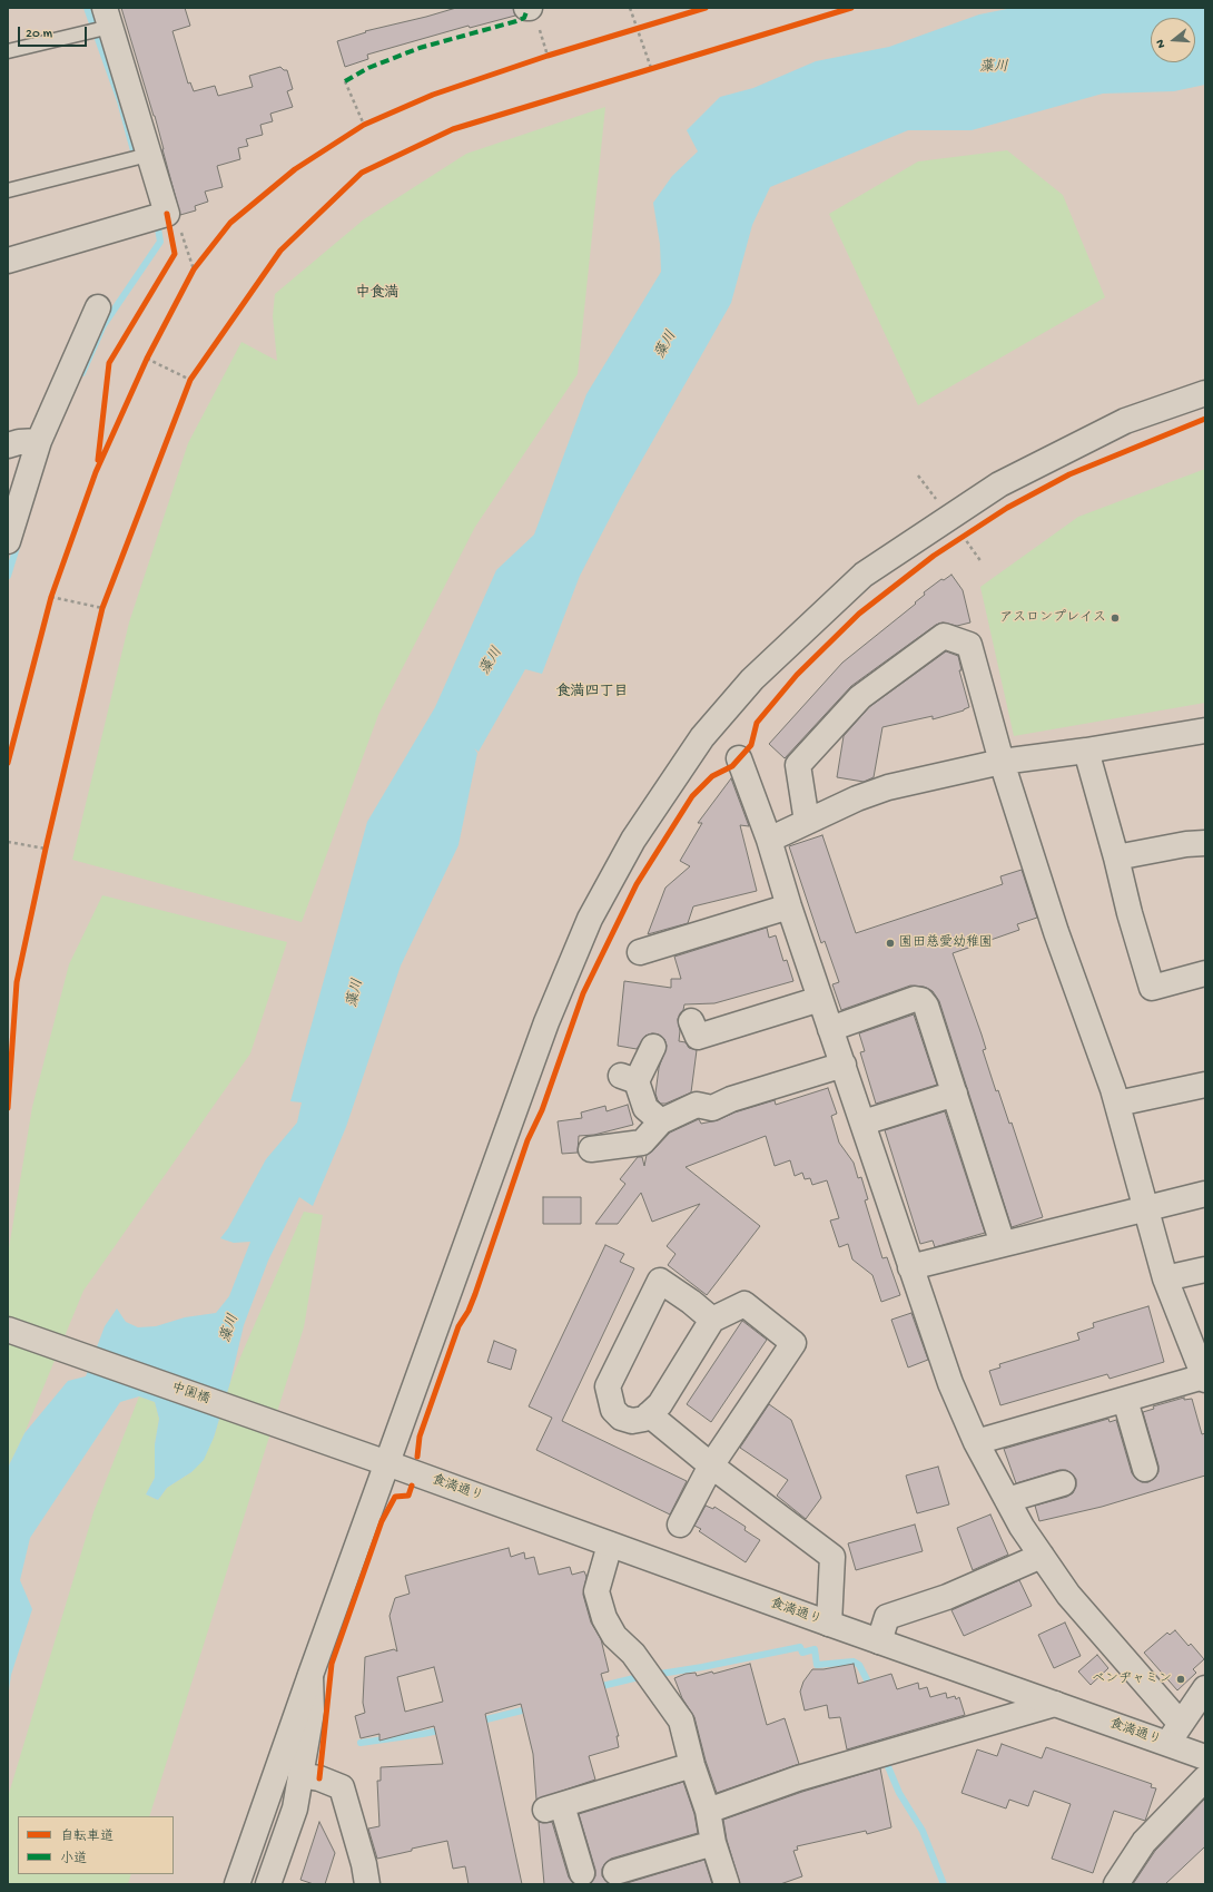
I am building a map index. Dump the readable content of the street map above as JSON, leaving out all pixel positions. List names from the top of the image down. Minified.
{"streets":{"street":["中園橋","食満通り"]},"crossings":[["中園橋","食満通り"]],"districts":["中食満","食満四丁目"],"water":["藻川"],"places":["アスロンプレイス","園田慈愛幼稚園","ベンヂャミン"],"legend":["自転車道","小道"],"scale_bar":"20 m","north":"left"}
